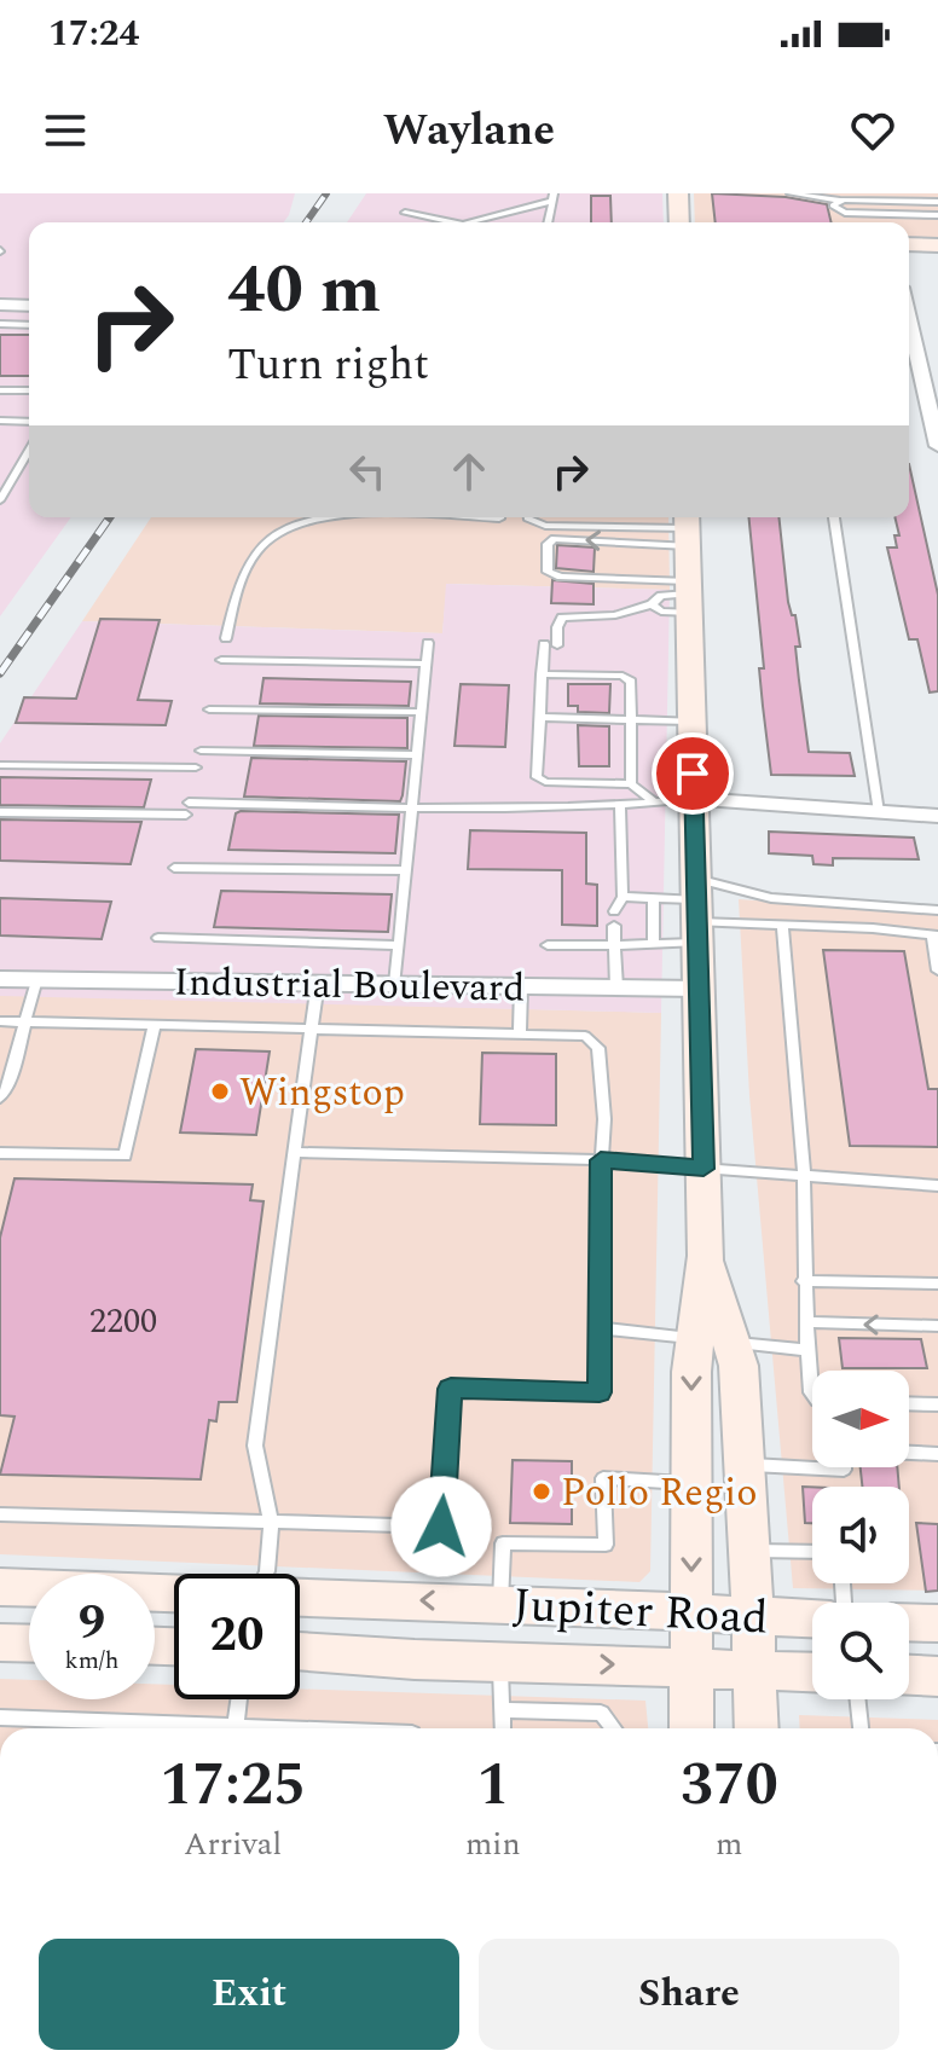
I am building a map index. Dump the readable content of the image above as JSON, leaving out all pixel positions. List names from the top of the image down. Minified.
{"streets":{"main road":["Jupiter Road"],"street":["Industrial Boulevard"]},"places":["Wingstop","Pollo Regio"],"house_numbers":["2200"],"north":"right","page":{"status":"17:24","header":"Waylane","turn":["40 m","Turn right"],"speed":"9 km/h","limit":"20","eta":["17:25","Arrival","1","min","370","m"],"buttons":["Exit","Share"]}}
